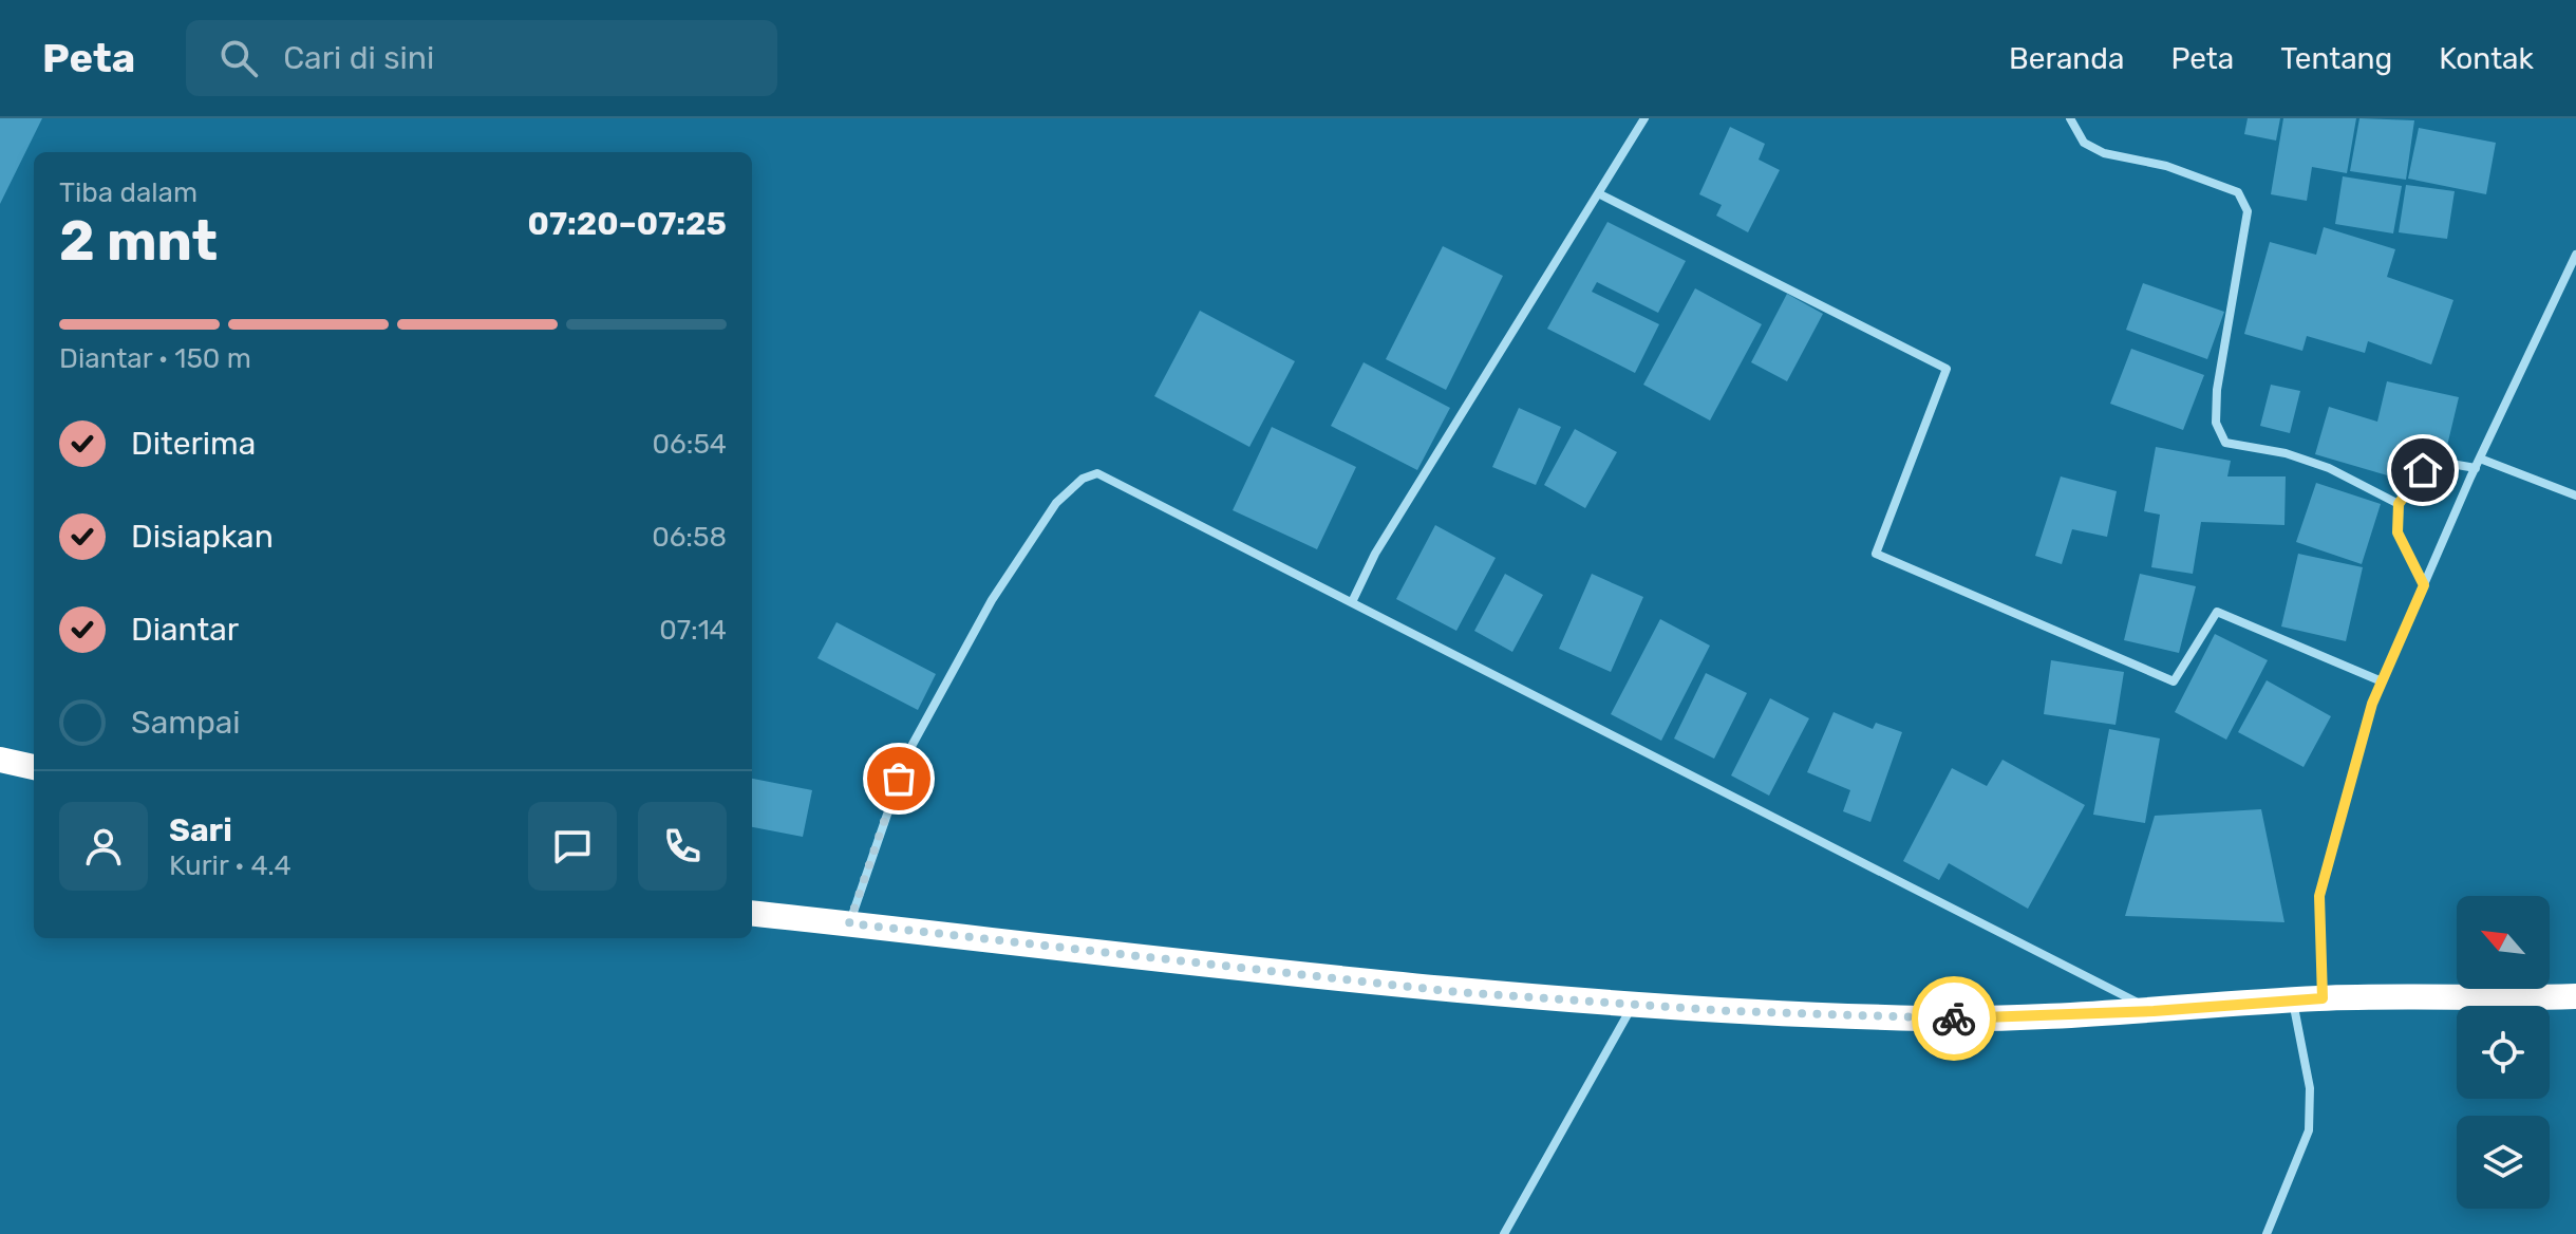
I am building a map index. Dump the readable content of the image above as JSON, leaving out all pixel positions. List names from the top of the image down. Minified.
{"north":"top left","page":{"header":"Peta","search":"Cari di sini","nav":["Beranda","Peta","Tentang","Kontak"],"heading":["2 mnt","Tiba dalam","07:20–07:25"],"panel":["Sari","Kurir · 4.4"],"bar":"Diantar · 150 m","list":[["Diterima","06:54"],["Disiapkan","06:58"],["Diantar","07:14"],"Sampai"]}}
